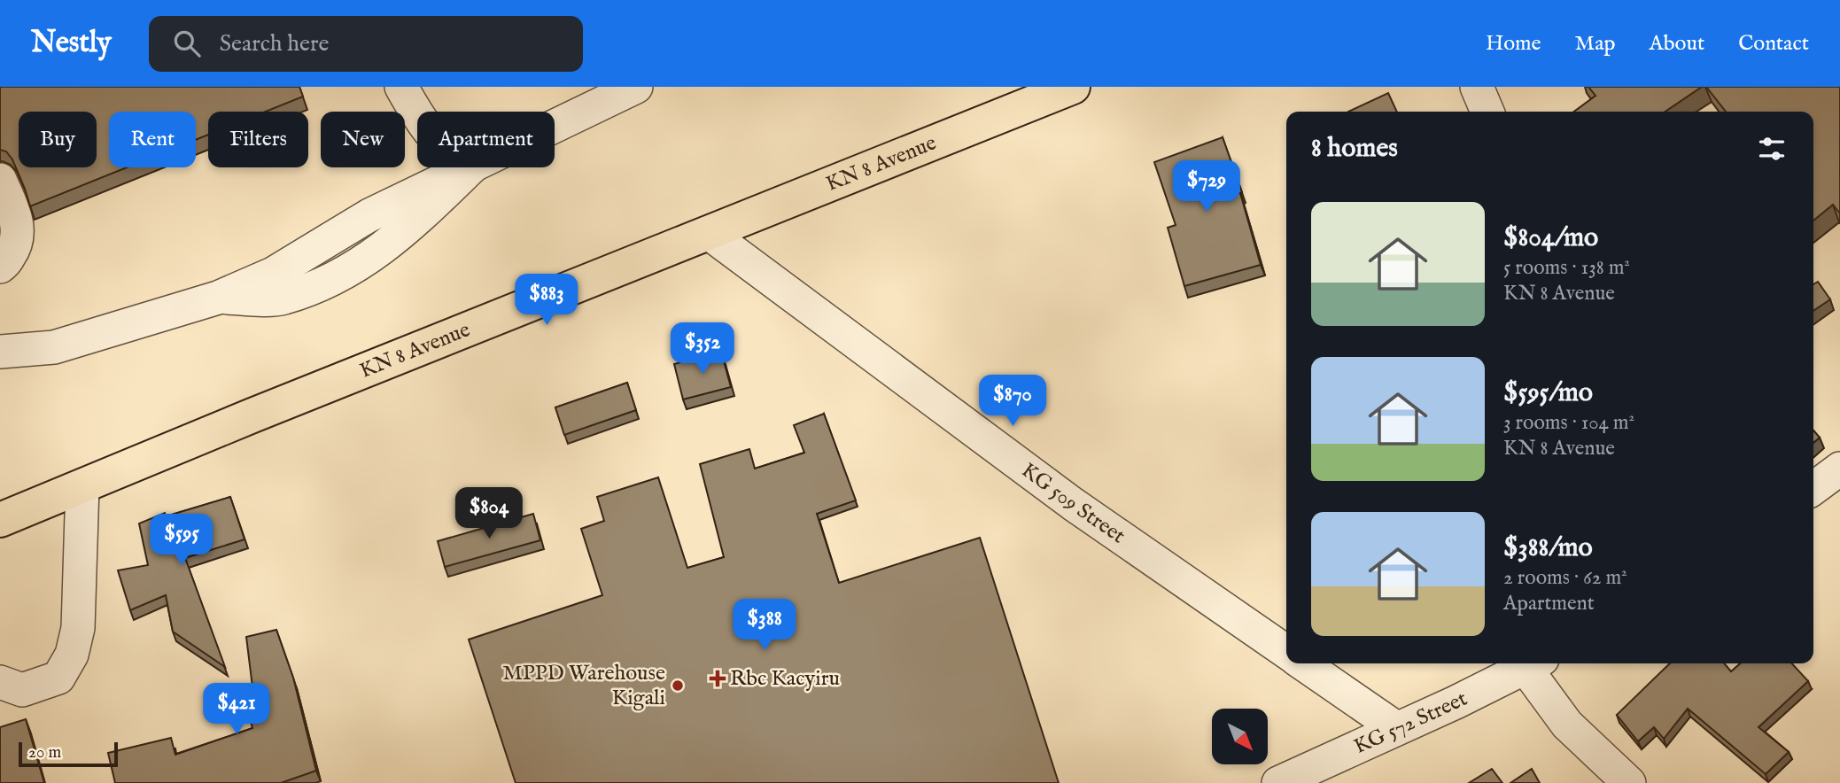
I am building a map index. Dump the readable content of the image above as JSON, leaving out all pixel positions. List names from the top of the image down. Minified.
{"streets":{"main road":["KN 8 Avenue"],"street":["KG 509 Street","KG 572 Street"]},"crossings":[["KN 8 Avenue","KG 509 Street"]],"places":{"health":["Rbc Kacyiru"],"other":["MPPD Warehouse Kigali"]},"scale_bar":"20 m","north":"bottom right","page":{"header":"Nestly","search":"Search here","nav":["Home","Map","About","Contact"],"chip":["Buy","Rent","Filters","New","Apartment"],"heading":"8 homes","price":["$729","$883","$352","$870","$804","$595","$388","$421"],"list":[{"name":"$804/mo","note":"5 rooms · 138 m² · KN 8 Avenue"},{"name":"$595/mo","note":"3 rooms · 104 m² · KN 8 Avenue"},{"name":"$388/mo","note":"2 rooms · 62 m² · Apartment"}],"scale":"20 m"}}
